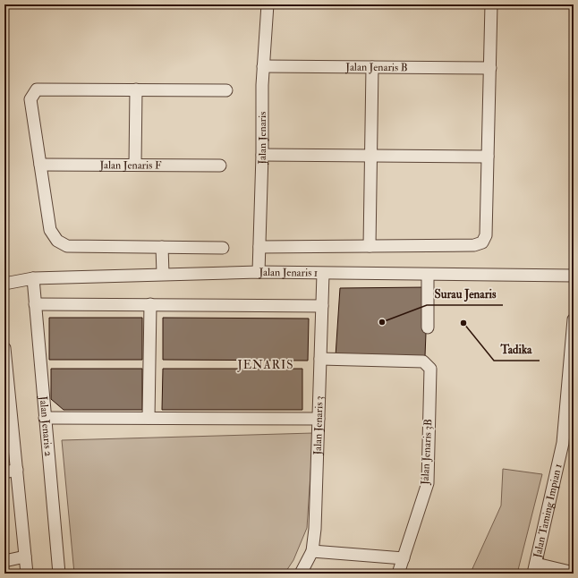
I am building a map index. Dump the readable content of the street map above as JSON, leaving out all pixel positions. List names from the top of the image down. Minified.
{"streets":{"street":["Jalan Jenaris B","Jalan Jenaris","Jalan Jenaris F","Jalan Jenaris 1","Jalan Jenaris 3","Jalan Jenaris 2","Jalan Jenaris 3B","Jalan Taming Impian 1"]},"crossings":[["Jalan Jenaris B","Jalan Jenaris"],["Jalan Jenaris","Jalan Jenaris 1"],["Jalan Jenaris 1","Jalan Jenaris 3"],["Jalan Jenaris 1","Jalan Jenaris 2"],["Jalan Jenaris 3","Jalan Jenaris 3B"]],"districts":["JENARIS"],"places":["Surau Jenaris","Tadika"]}
